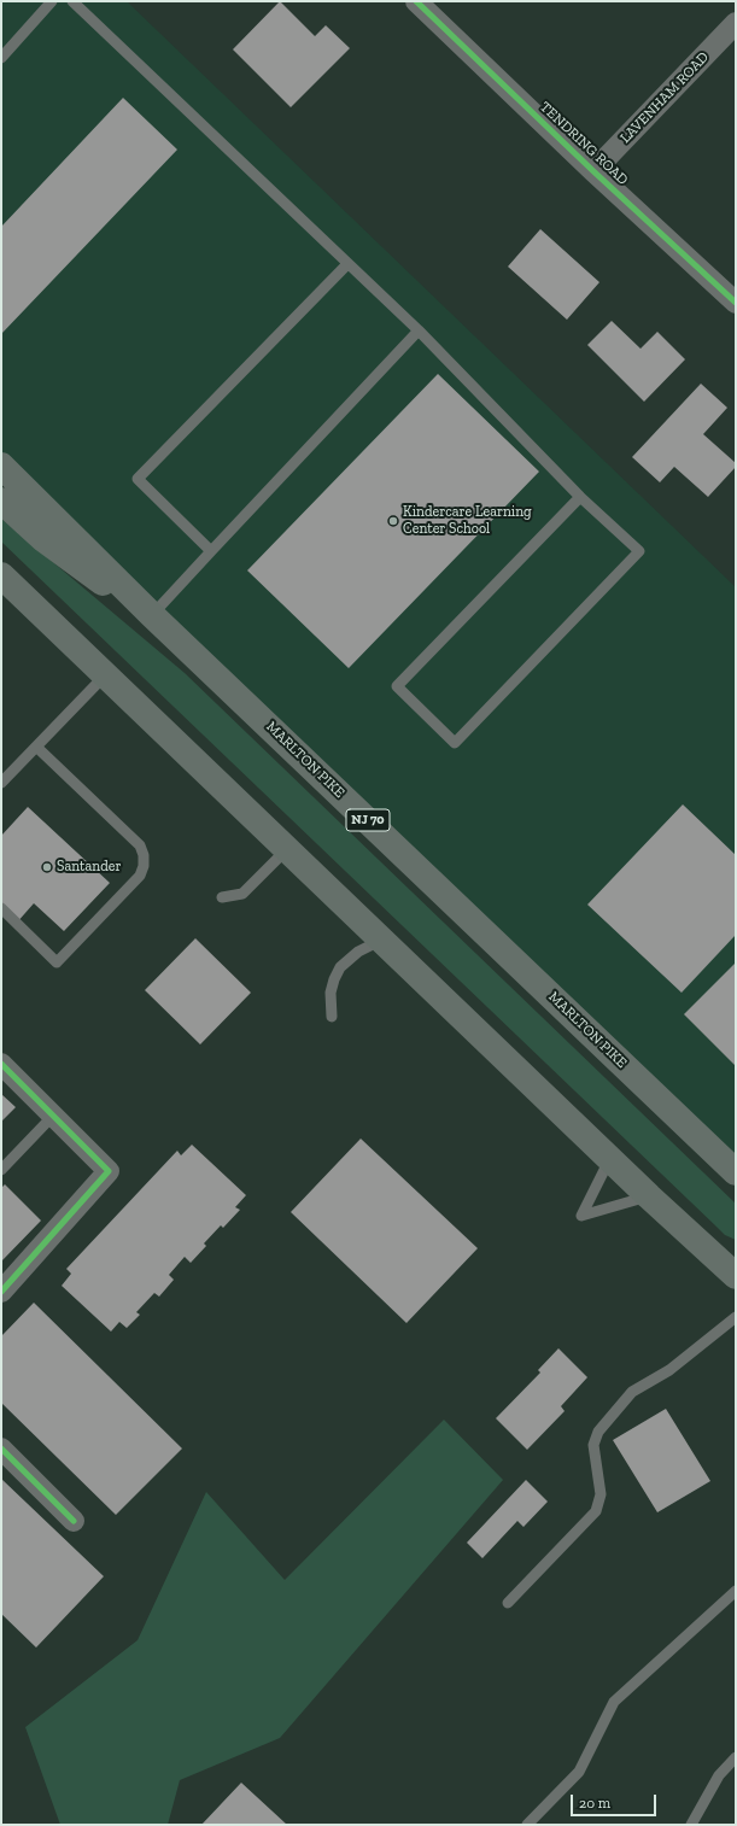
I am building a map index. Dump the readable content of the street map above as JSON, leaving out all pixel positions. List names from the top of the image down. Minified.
{"streets":{"highway":["MARLTON PIKE","NJ 70"],"street":["LAVENHAM ROAD","TENDRING ROAD"]},"crossings":[["LAVENHAM ROAD","TENDRING ROAD"]],"places":["Kindercare Learning Center School","Santander"],"scale_bar":"20 m"}
